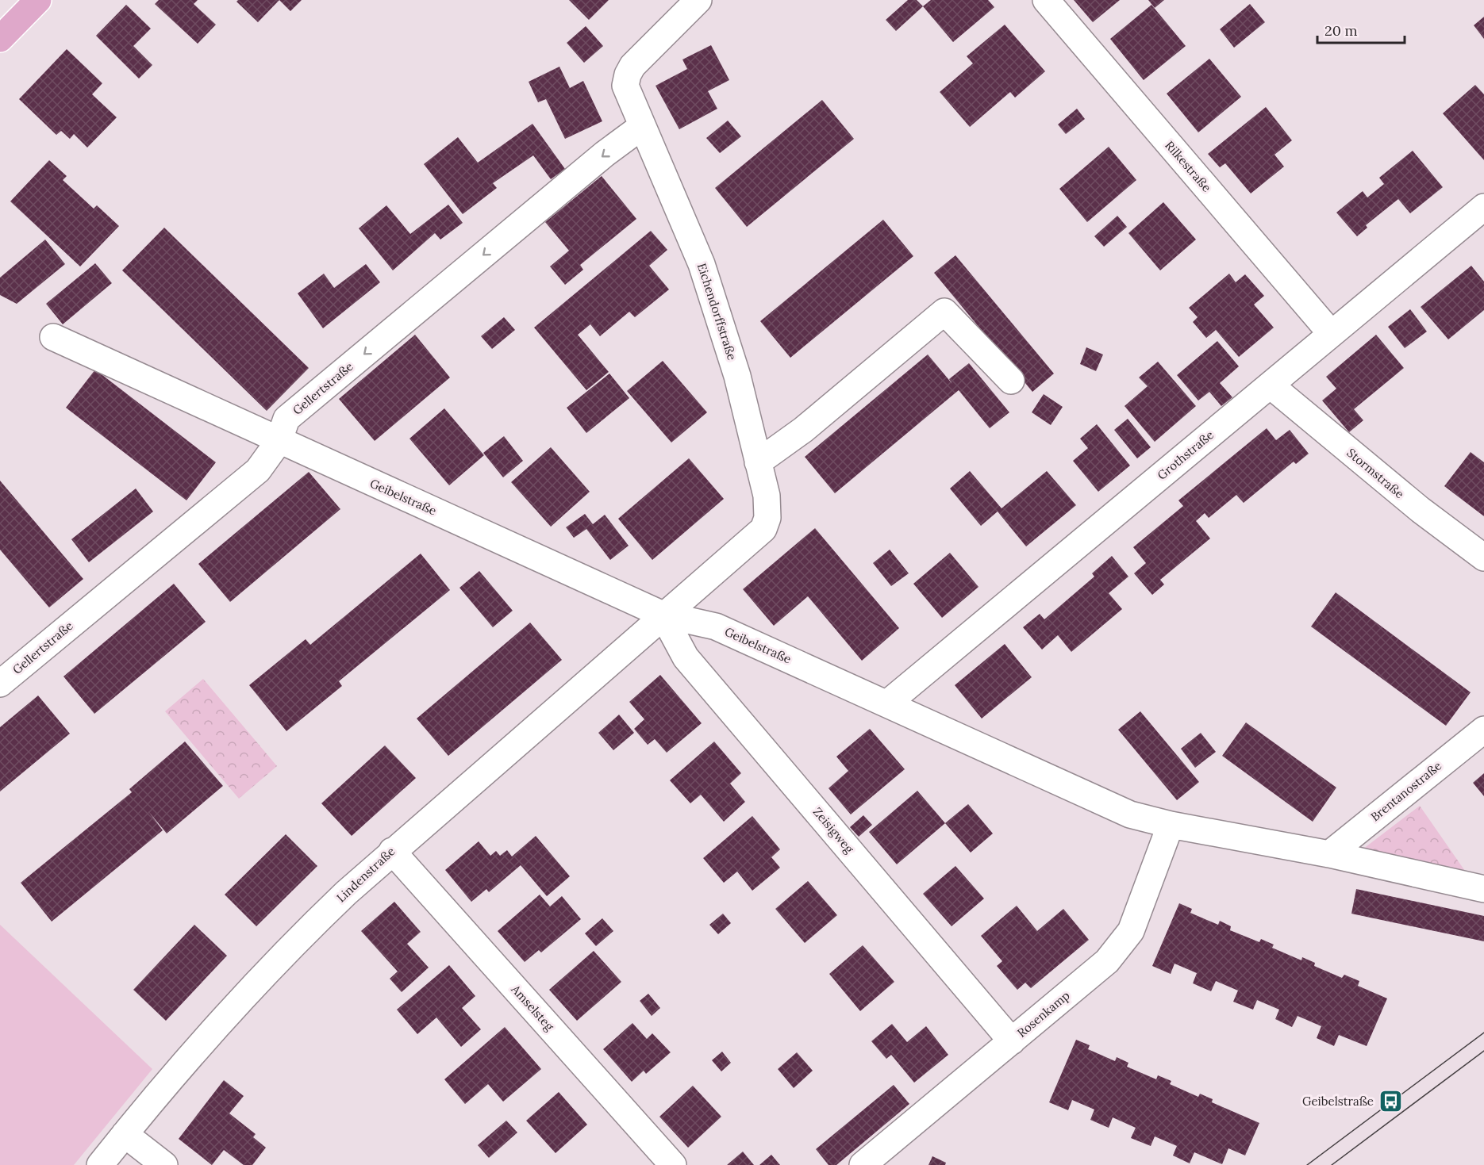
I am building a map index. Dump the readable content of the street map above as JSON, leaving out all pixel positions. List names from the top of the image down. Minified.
{"streets":{"street":["Rilkestraße","Eichendorffstraße","Gellertstraße","Grothstraße","Stormstraße","Geibelstraße","Brentanostraße","Zeisigweg","Lindenstraße","Amselsteg","Rosenkamp"]},"crossings":[["Rilkestraße","Grothstraße"],["Eichendorffstraße","Gellertstraße"],["Eichendorffstraße","Geibelstraße"],["Eichendorffstraße","Zeisigweg"],["Eichendorffstraße","Lindenstraße"],["Gellertstraße","Geibelstraße"],["Grothstraße","Stormstraße"],["Grothstraße","Geibelstraße"],["Geibelstraße","Brentanostraße"],["Geibelstraße","Zeisigweg"],["Geibelstraße","Lindenstraße"],["Geibelstraße","Rosenkamp"],["Zeisigweg","Lindenstraße"],["Zeisigweg","Rosenkamp"],["Lindenstraße","Amselsteg"]],"one_way":["Gellertstraße"],"places":{"bus stop":["Geibelstraße"]},"scale_bar":"20 m"}
